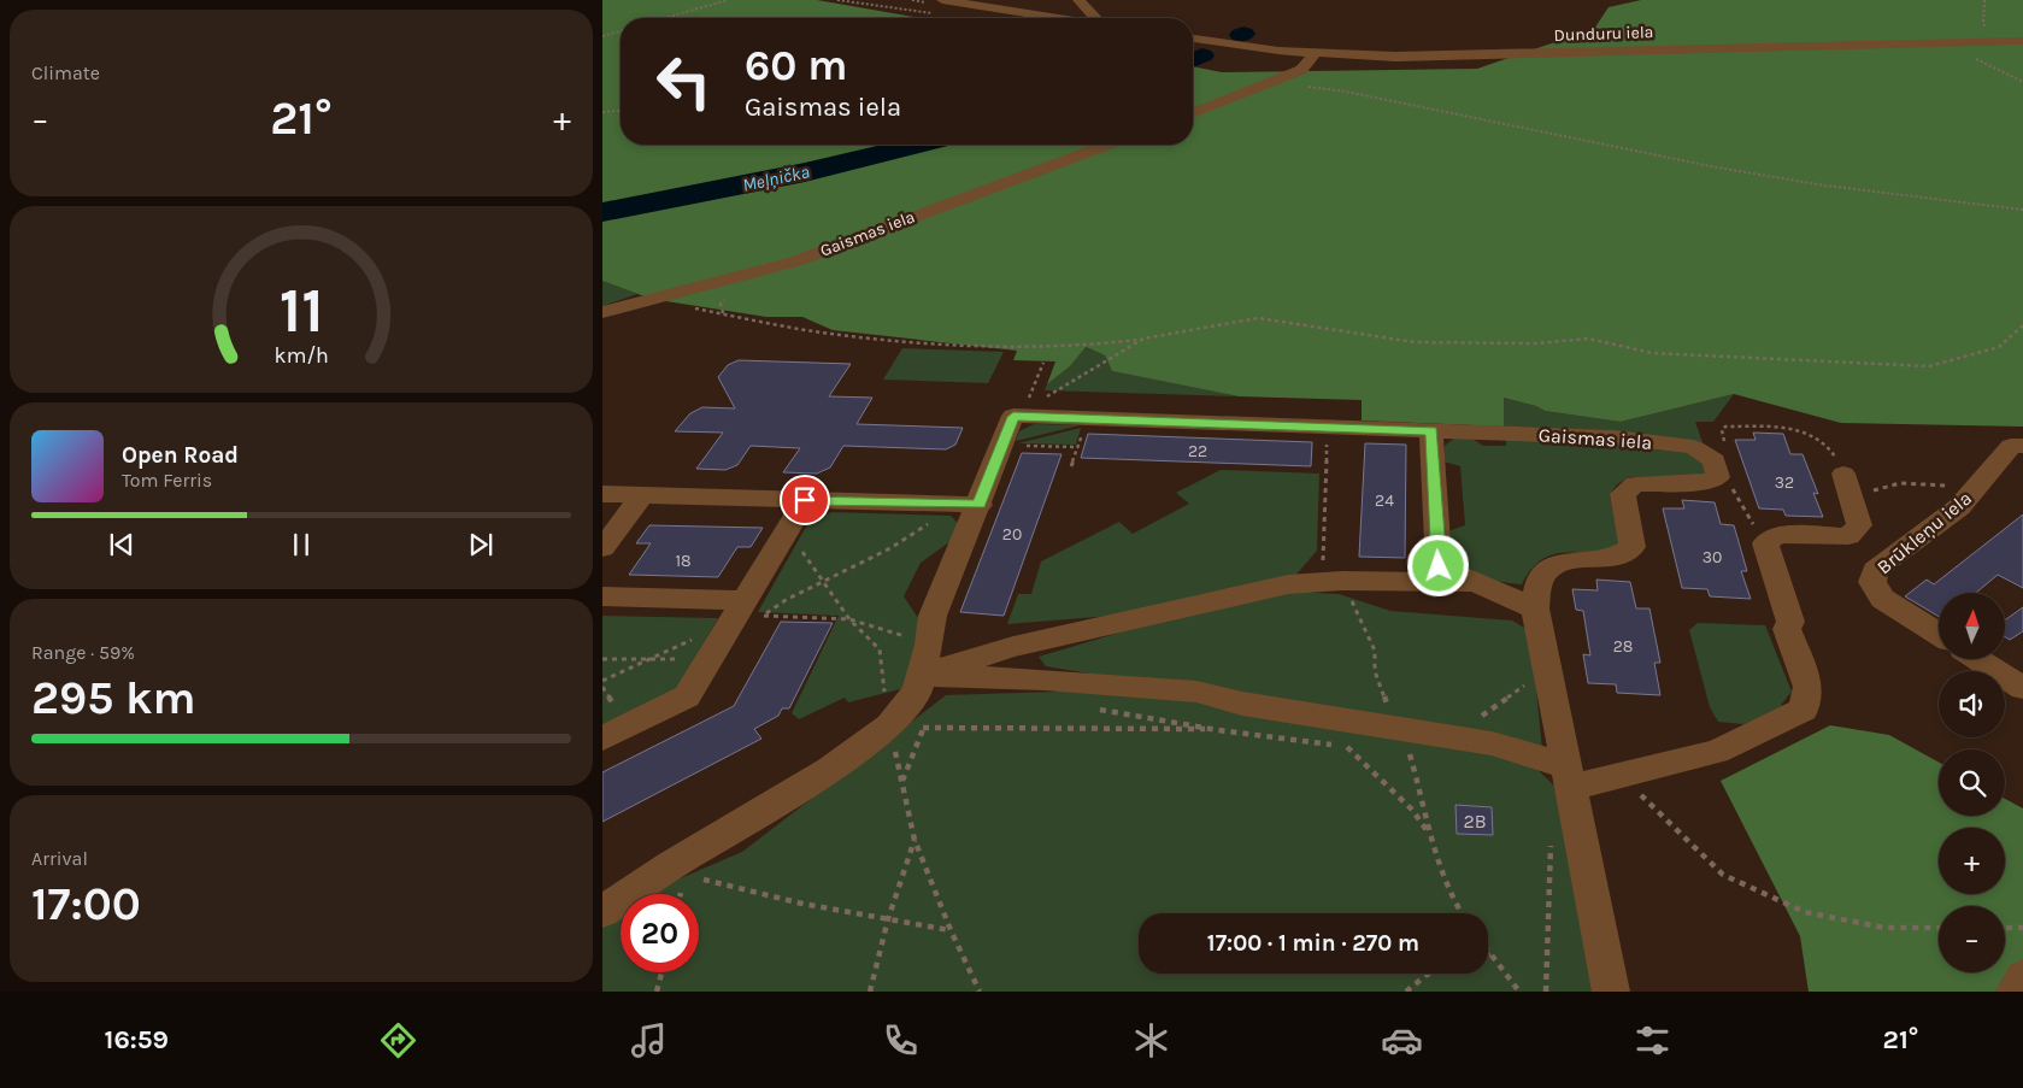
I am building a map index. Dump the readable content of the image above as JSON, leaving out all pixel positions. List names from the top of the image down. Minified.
{"streets":{"street":["Dunduru iela","Gaismas iela","Brūkleņu iela"]},"water":["Meļņička"],"house_numbers":["22","32","24","20","30","18","28","2B"],"north":"top","page":{"tile":["Climate",["Range · 59%","295 km"],["Arrival","17:00"]],"turn":["60 m","Gaismas iela"],"heat":["−","21°","+"],"song":["Open Road","Tom Ferris"],"map_buttons":["+","−"],"limit":"20","trip":"17:00 · 1 min · 270 m","tabs":["16:59","21°"],"gauge":["11","km/h"]}}
